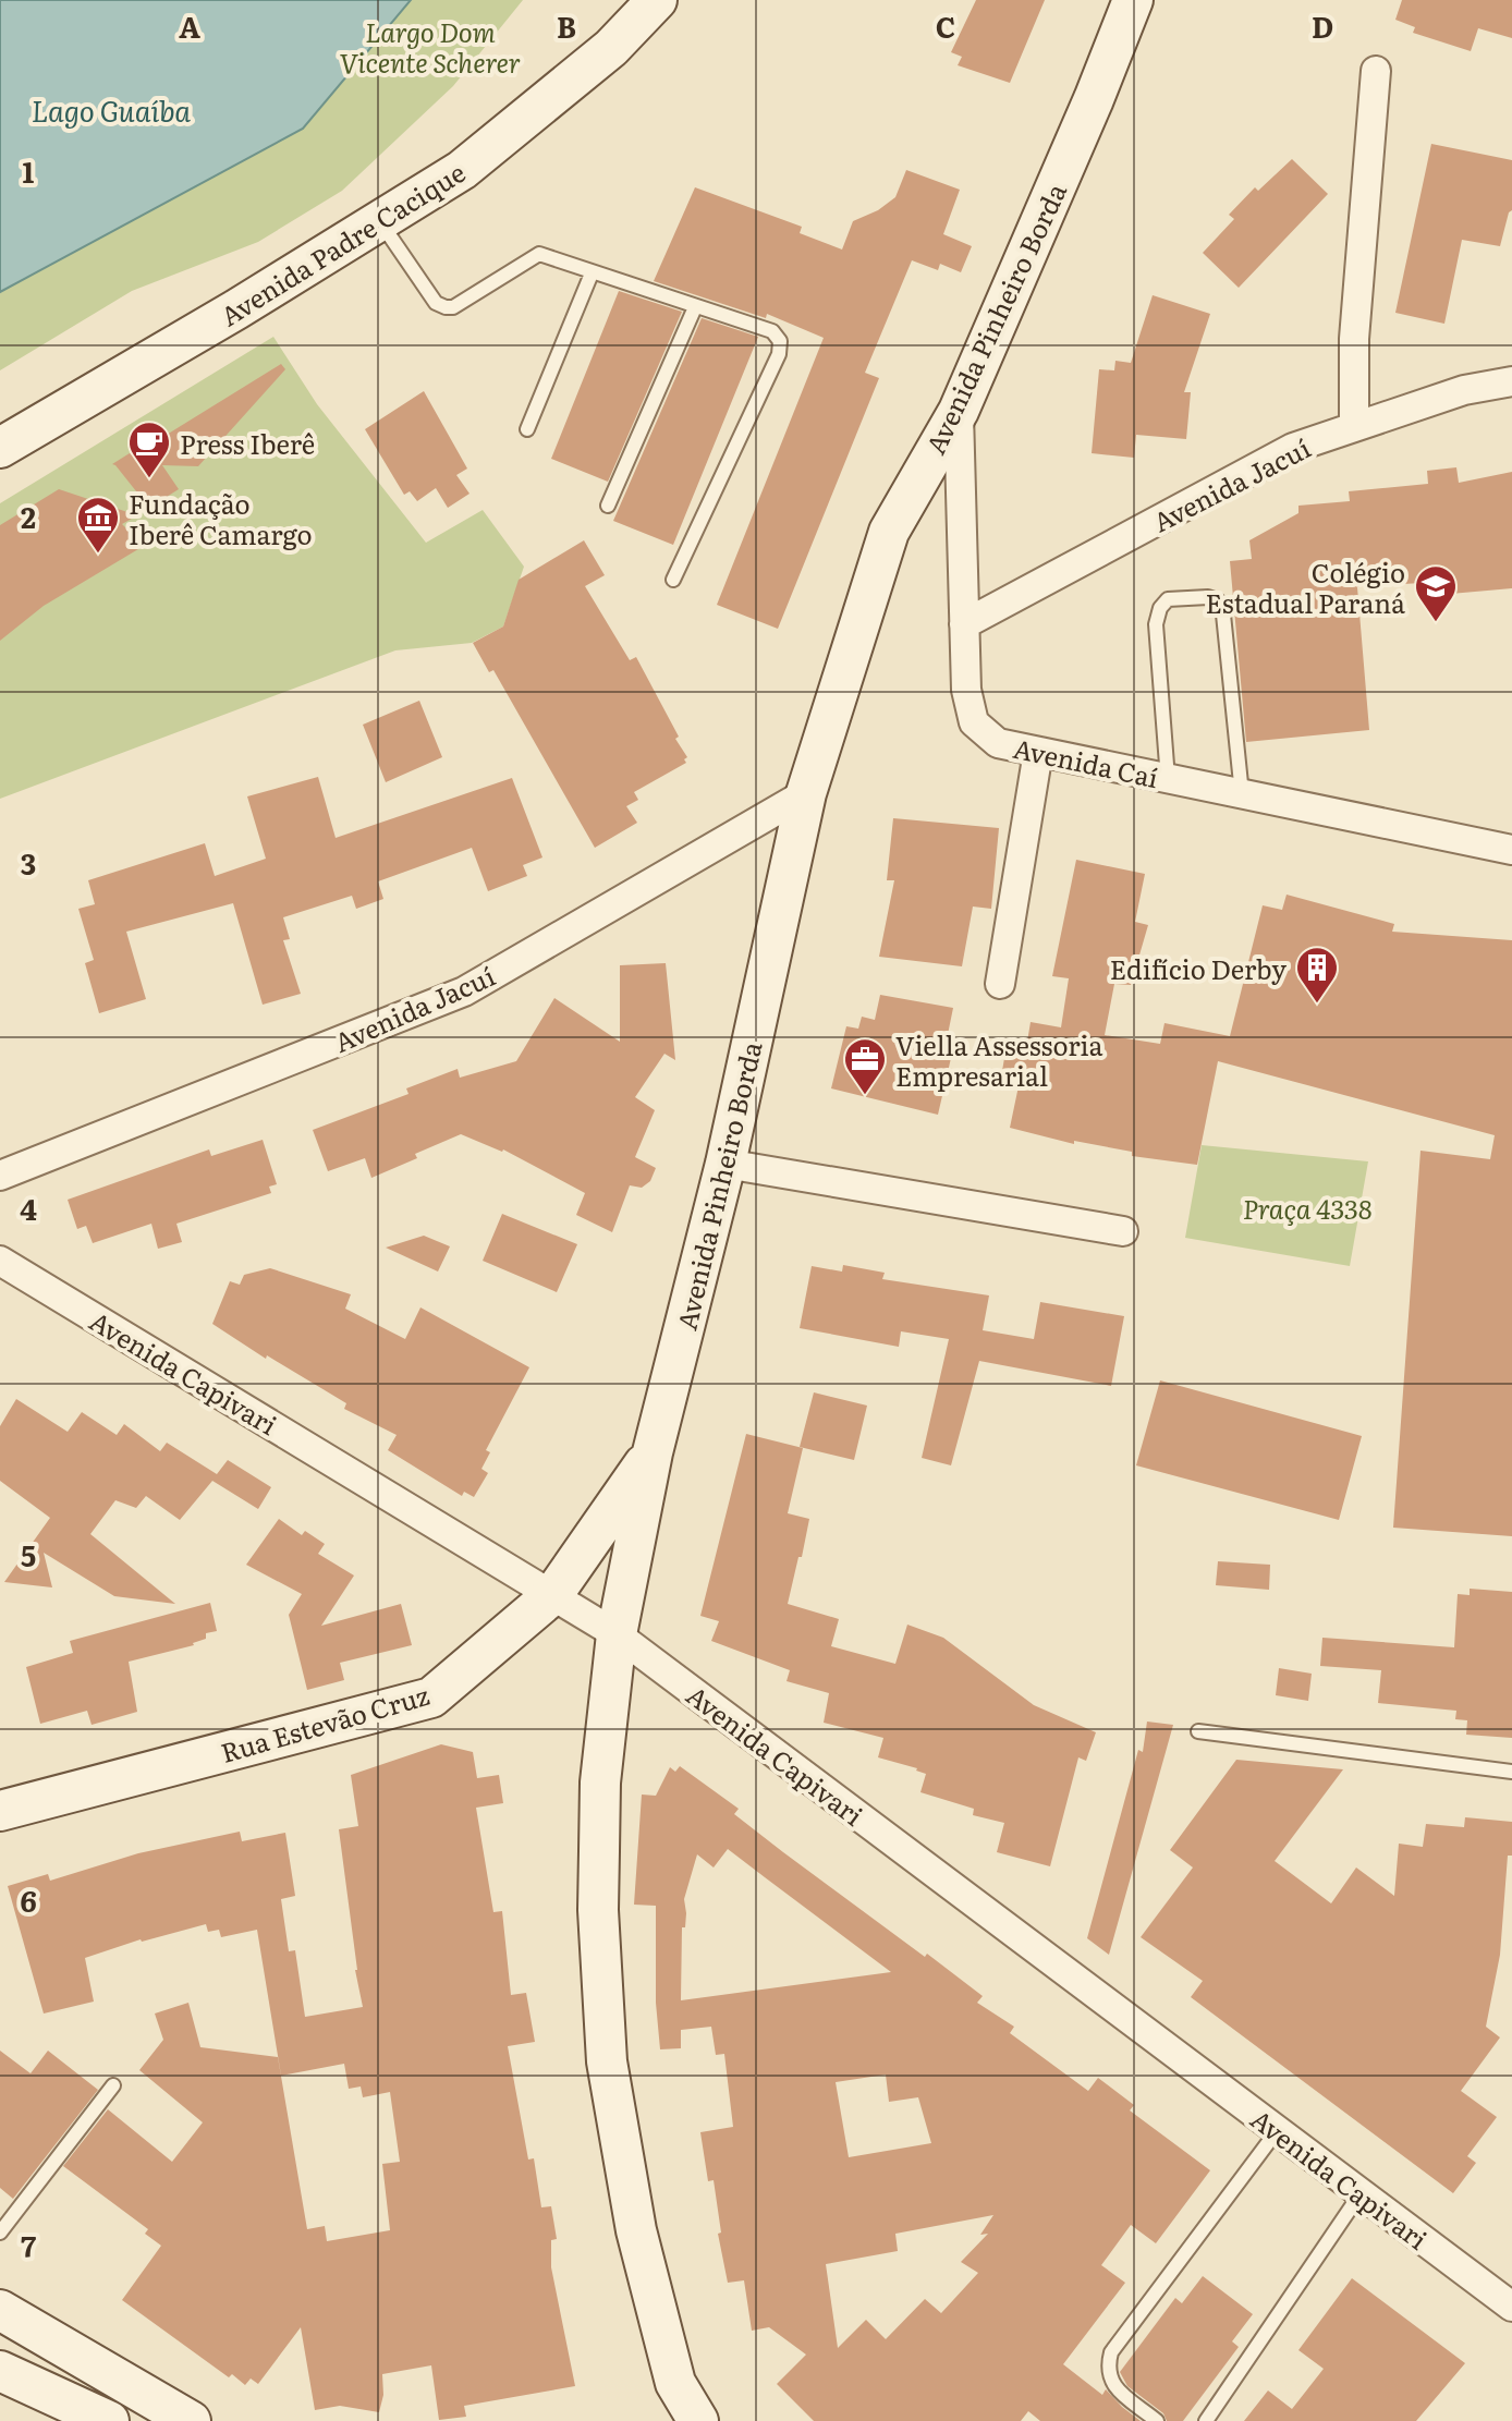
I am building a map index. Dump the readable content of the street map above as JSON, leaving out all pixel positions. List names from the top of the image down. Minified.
{"streets":{"main road":["Avenida Padre Cacique","Avenida Pinheiro Borda","Rua Estevão Cruz"],"street":["Avenida Jacuí","Avenida Caí","Avenida Capivari"]},"crossings":[["Avenida Pinheiro Borda","Avenida Jacuí"],["Avenida Pinheiro Borda","Avenida Caí"],["Avenida Pinheiro Borda","Avenida Capivari"],["Avenida Pinheiro Borda","Rua Estevão Cruz"],["Avenida Jacuí","Avenida Caí"],["Avenida Capivari","Rua Estevão Cruz"]],"water":["Lago Guaíba"],"parks":["Largo Dom Vicente Scherer","Praça 4338"],"places":{"cafe":["Press Iberê"],"museum":["Fundação Iberê Camargo"],"school or university":["Colégio Estadual Paraná"],"building":["Edifício Derby"],"office":["Viella Assessoria Empresarial"]},"grid":{"columns":["A","B","C","D"],"rows":["1","2","3","4","5","6","7"]}}
